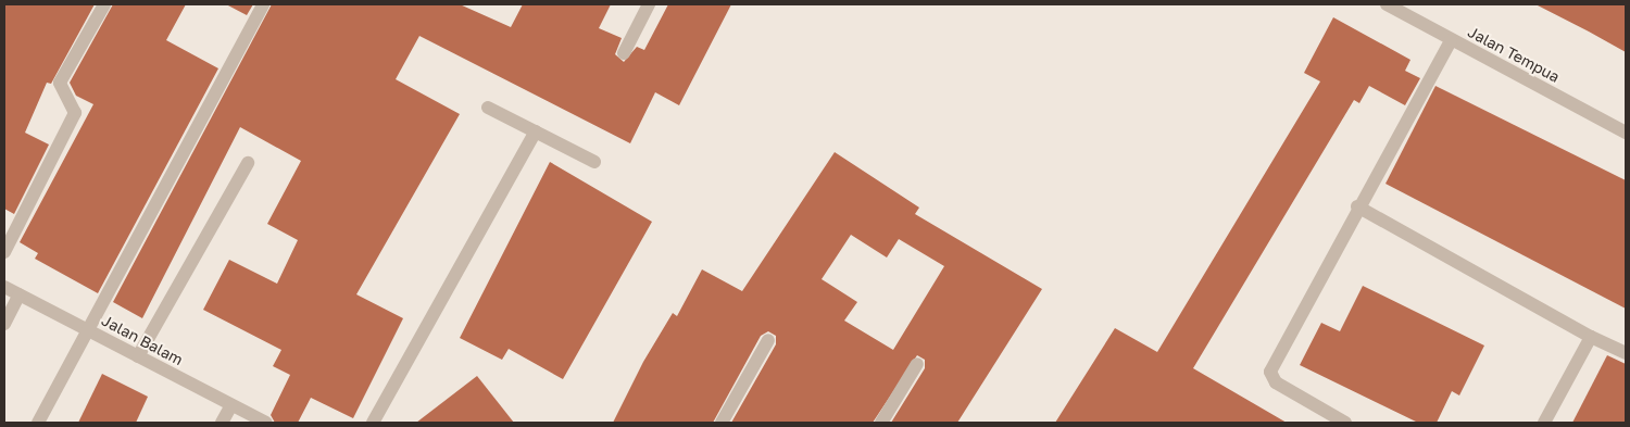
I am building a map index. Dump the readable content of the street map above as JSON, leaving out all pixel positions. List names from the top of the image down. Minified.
{"streets":{"street":["Jalan Tempua","Jalan Balam"]}}
